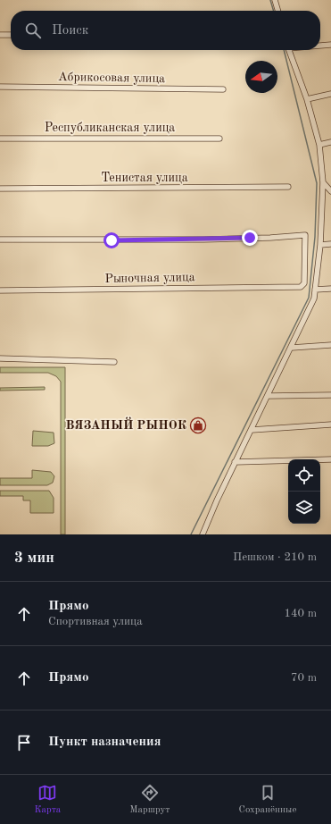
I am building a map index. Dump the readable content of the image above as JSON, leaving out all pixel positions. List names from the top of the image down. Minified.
{"streets":{"street":["Абрикосовая улица","Республиканская улица","Тенистая улица","Рыночная улица"]},"places":{"shop":["ВЯЗАНЫЙ РЫНОК"]},"north":"left","page":{"search":"Поиск","heading":["3 мин","Пешком · 210 m"],"list":[["Прямо","Спортивная улица","140 m"],["Прямо","70 m"],"Пункт назначения"],"nav":["Карта","Маршрут","Сохранённые"]}}
